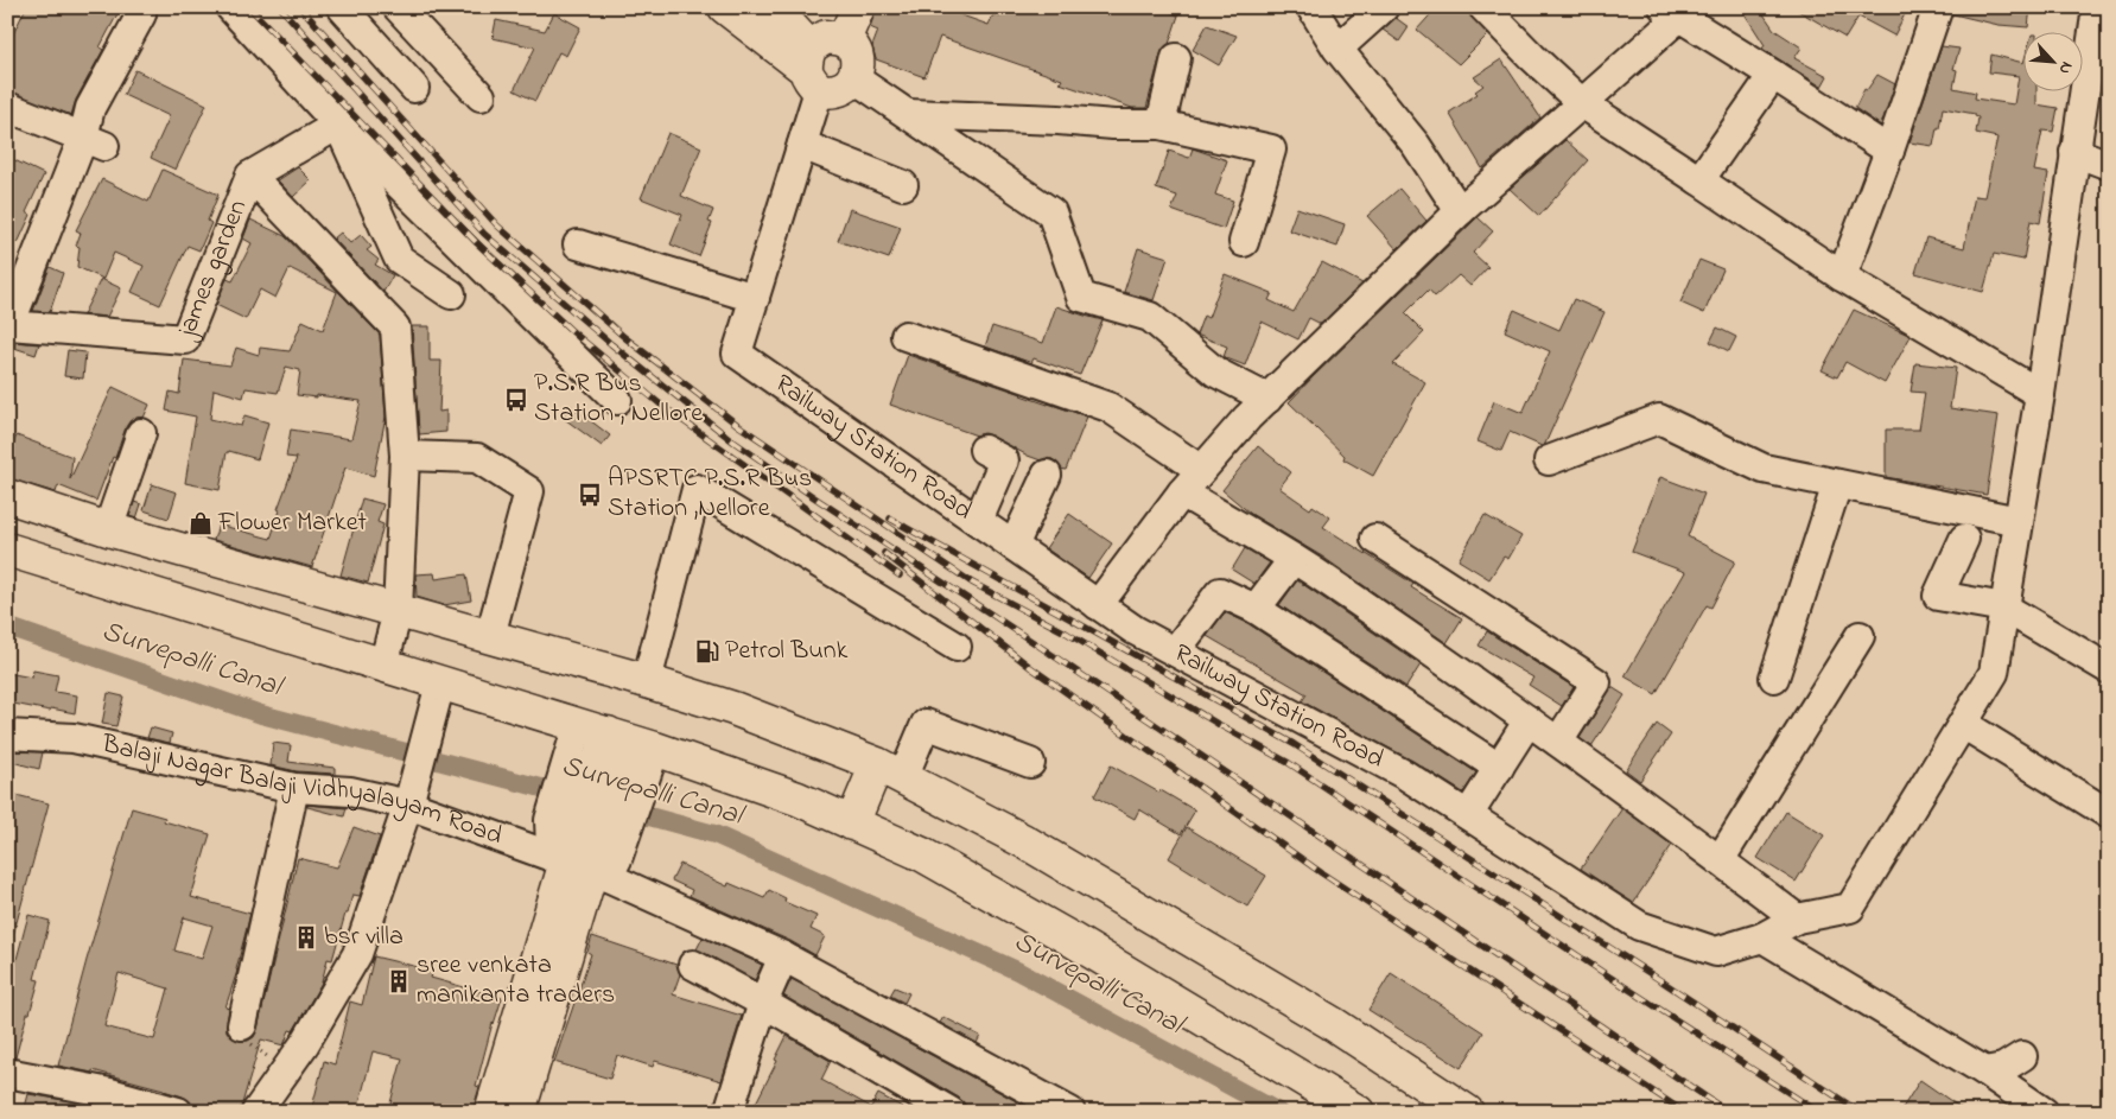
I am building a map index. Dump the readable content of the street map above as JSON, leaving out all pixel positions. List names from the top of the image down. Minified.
{"streets":{"street":["james garden","Railway Station Road","Balaji Nagar Balaji Vidhyalayam Road"]},"water":["Survepalli Canal"],"places":{"bus stop":["P.S.R Bus Station , Nellore","APSRTC P.S.R Bus Station ,Nellore"],"shop":["Flower Market"],"fuel station":["Petrol Bunk"],"building":["bsr villa","sree venkata manikanta traders"]},"north":"bottom right"}
